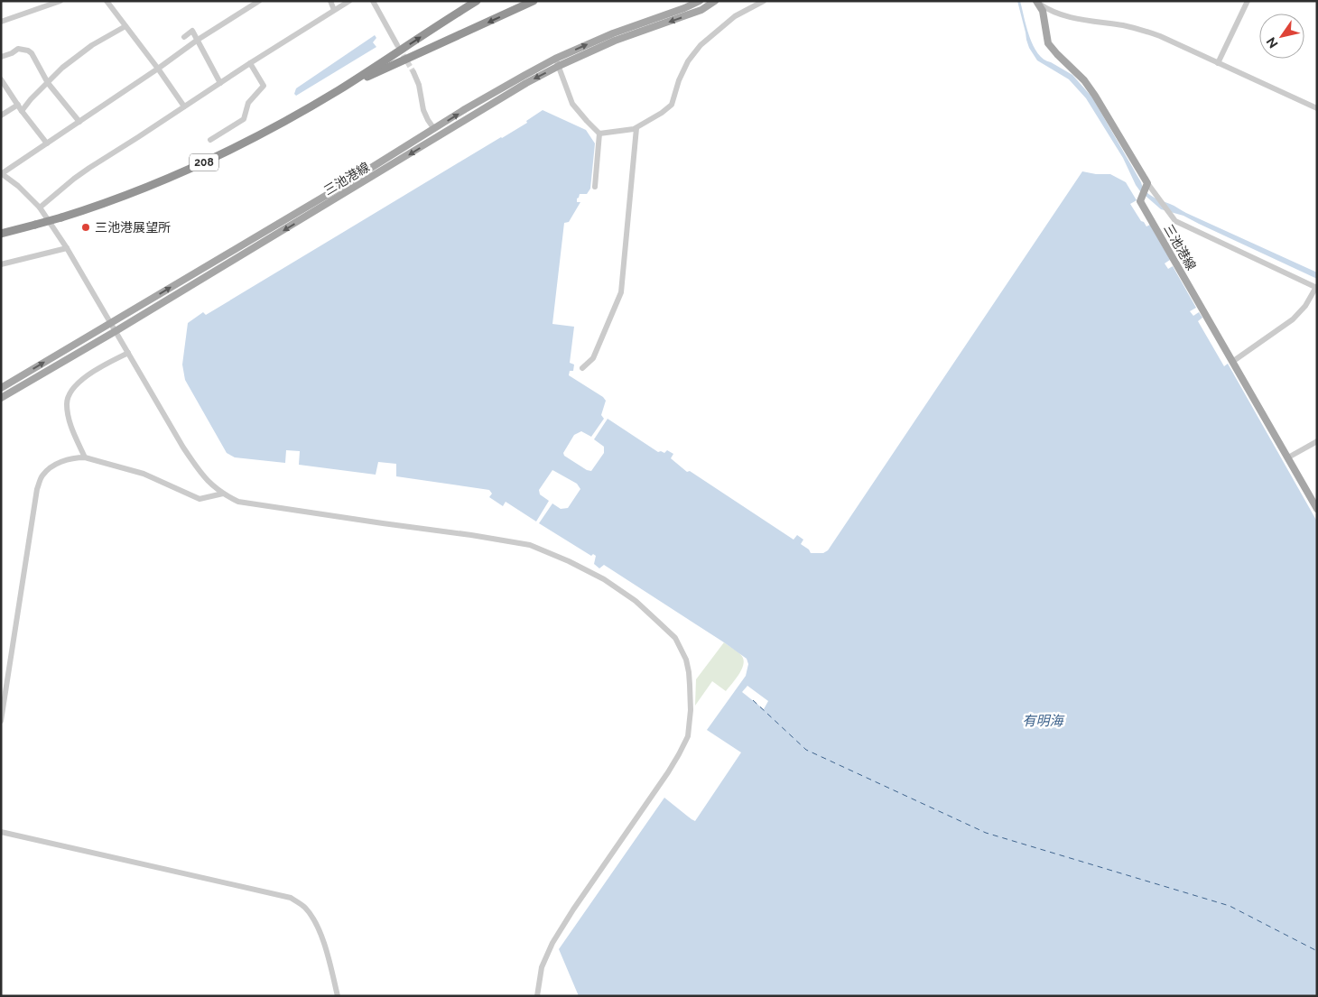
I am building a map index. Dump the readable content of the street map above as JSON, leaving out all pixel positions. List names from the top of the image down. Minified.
{"streets":{"highway":["208"],"main road":["三池港線"]},"water":["有明海"],"places":["三池港展望所"],"north":"bottom left"}
